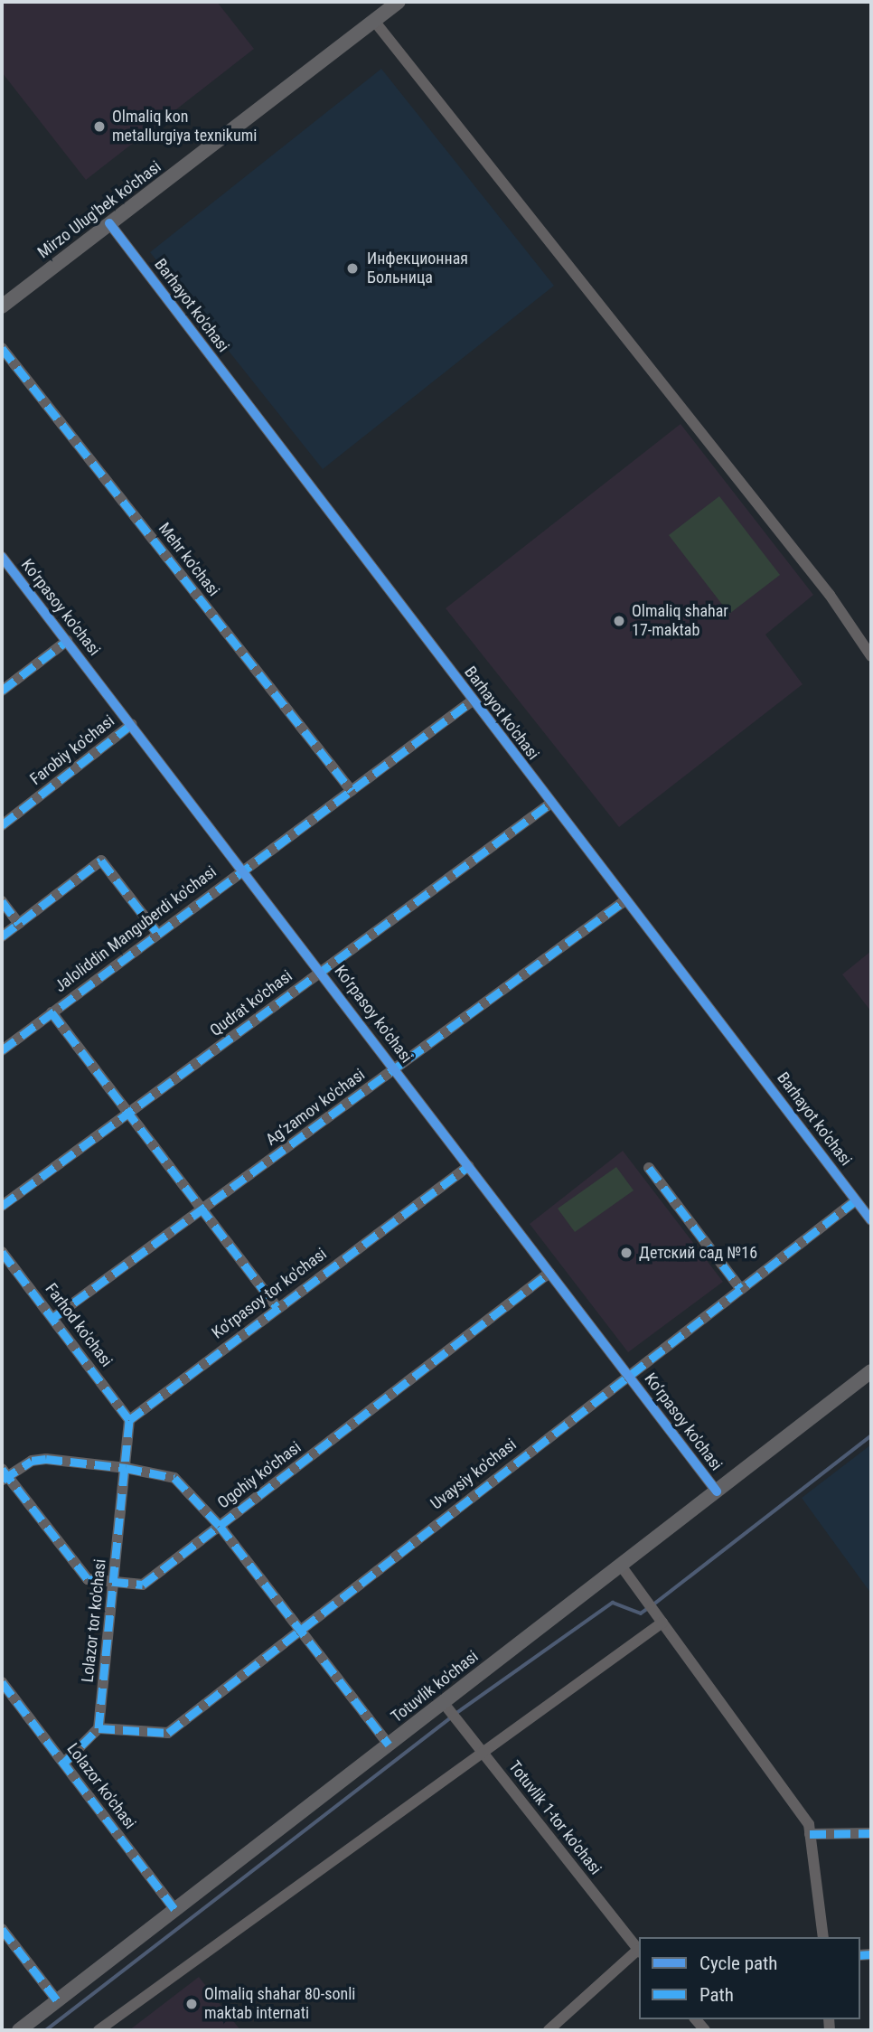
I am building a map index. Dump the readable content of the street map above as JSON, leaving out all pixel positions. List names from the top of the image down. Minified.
{"streets":{"main road":["Mirzo Ulug'bek ko'chasi","Totuvlik ko'chasi"],"street":["Barhayot ko'chasi","Mehr ko'chasi","Ko‘rpasoy ko'chasi","Farobiy ko'chasi","Jaloliddin Manguberdi ko'chasi","Qudrat ko'chasi","Ag‘zamov ko'chasi","Ko‘rpasoy tor ko'chasi","Farhod ko'chasi","Uvaysiy ko'chasi","Ogohiy ko'chasi","Lolazor tor ko'chasi","Lolazor ko'chasi","Totuvlik 1-tor ko'chasi"]},"crossings":[["Mirzo Ulug'bek ko'chasi","Barhayot ko'chasi"],["Barhayot ko'chasi","Jaloliddin Manguberdi ko'chasi"],["Barhayot ko'chasi","Qudrat ko'chasi"],["Barhayot ko'chasi","Ag‘zamov ko'chasi"],["Barhayot ko'chasi","Uvaysiy ko'chasi"],["Mehr ko'chasi","Jaloliddin Manguberdi ko'chasi"],["Ko‘rpasoy ko'chasi","Farobiy ko'chasi"],["Ko‘rpasoy ko'chasi","Jaloliddin Manguberdi ko'chasi"],["Ko‘rpasoy ko'chasi","Qudrat ko'chasi"],["Ko‘rpasoy ko'chasi","Ag‘zamov ko'chasi"],["Ko‘rpasoy ko'chasi","Ko‘rpasoy tor ko'chasi"],["Ko‘rpasoy ko'chasi","Uvaysiy ko'chasi"],["Ko‘rpasoy ko'chasi","Ogohiy ko'chasi"],["Ko‘rpasoy ko'chasi","Totuvlik ko'chasi"],["Ag‘zamov ko'chasi","Farhod ko'chasi"],["Ko‘rpasoy tor ko'chasi","Farhod ko'chasi"],["Uvaysiy ko'chasi","Lolazor tor ko'chasi"],["Ogohiy ko'chasi","Lolazor tor ko'chasi"],["Totuvlik ko'chasi","Lolazor ko'chasi"],["Totuvlik ko'chasi","Totuvlik 1-tor ko'chasi"]],"places":["Olmaliq kon metallurgiya texnikumi","Инфекционная Больница","Olmaliq shahar 17-maktab","Детский сад №16","Olmaliq shahar 80-sonli maktab internati"],"legend":["Cycle path","Path"]}
